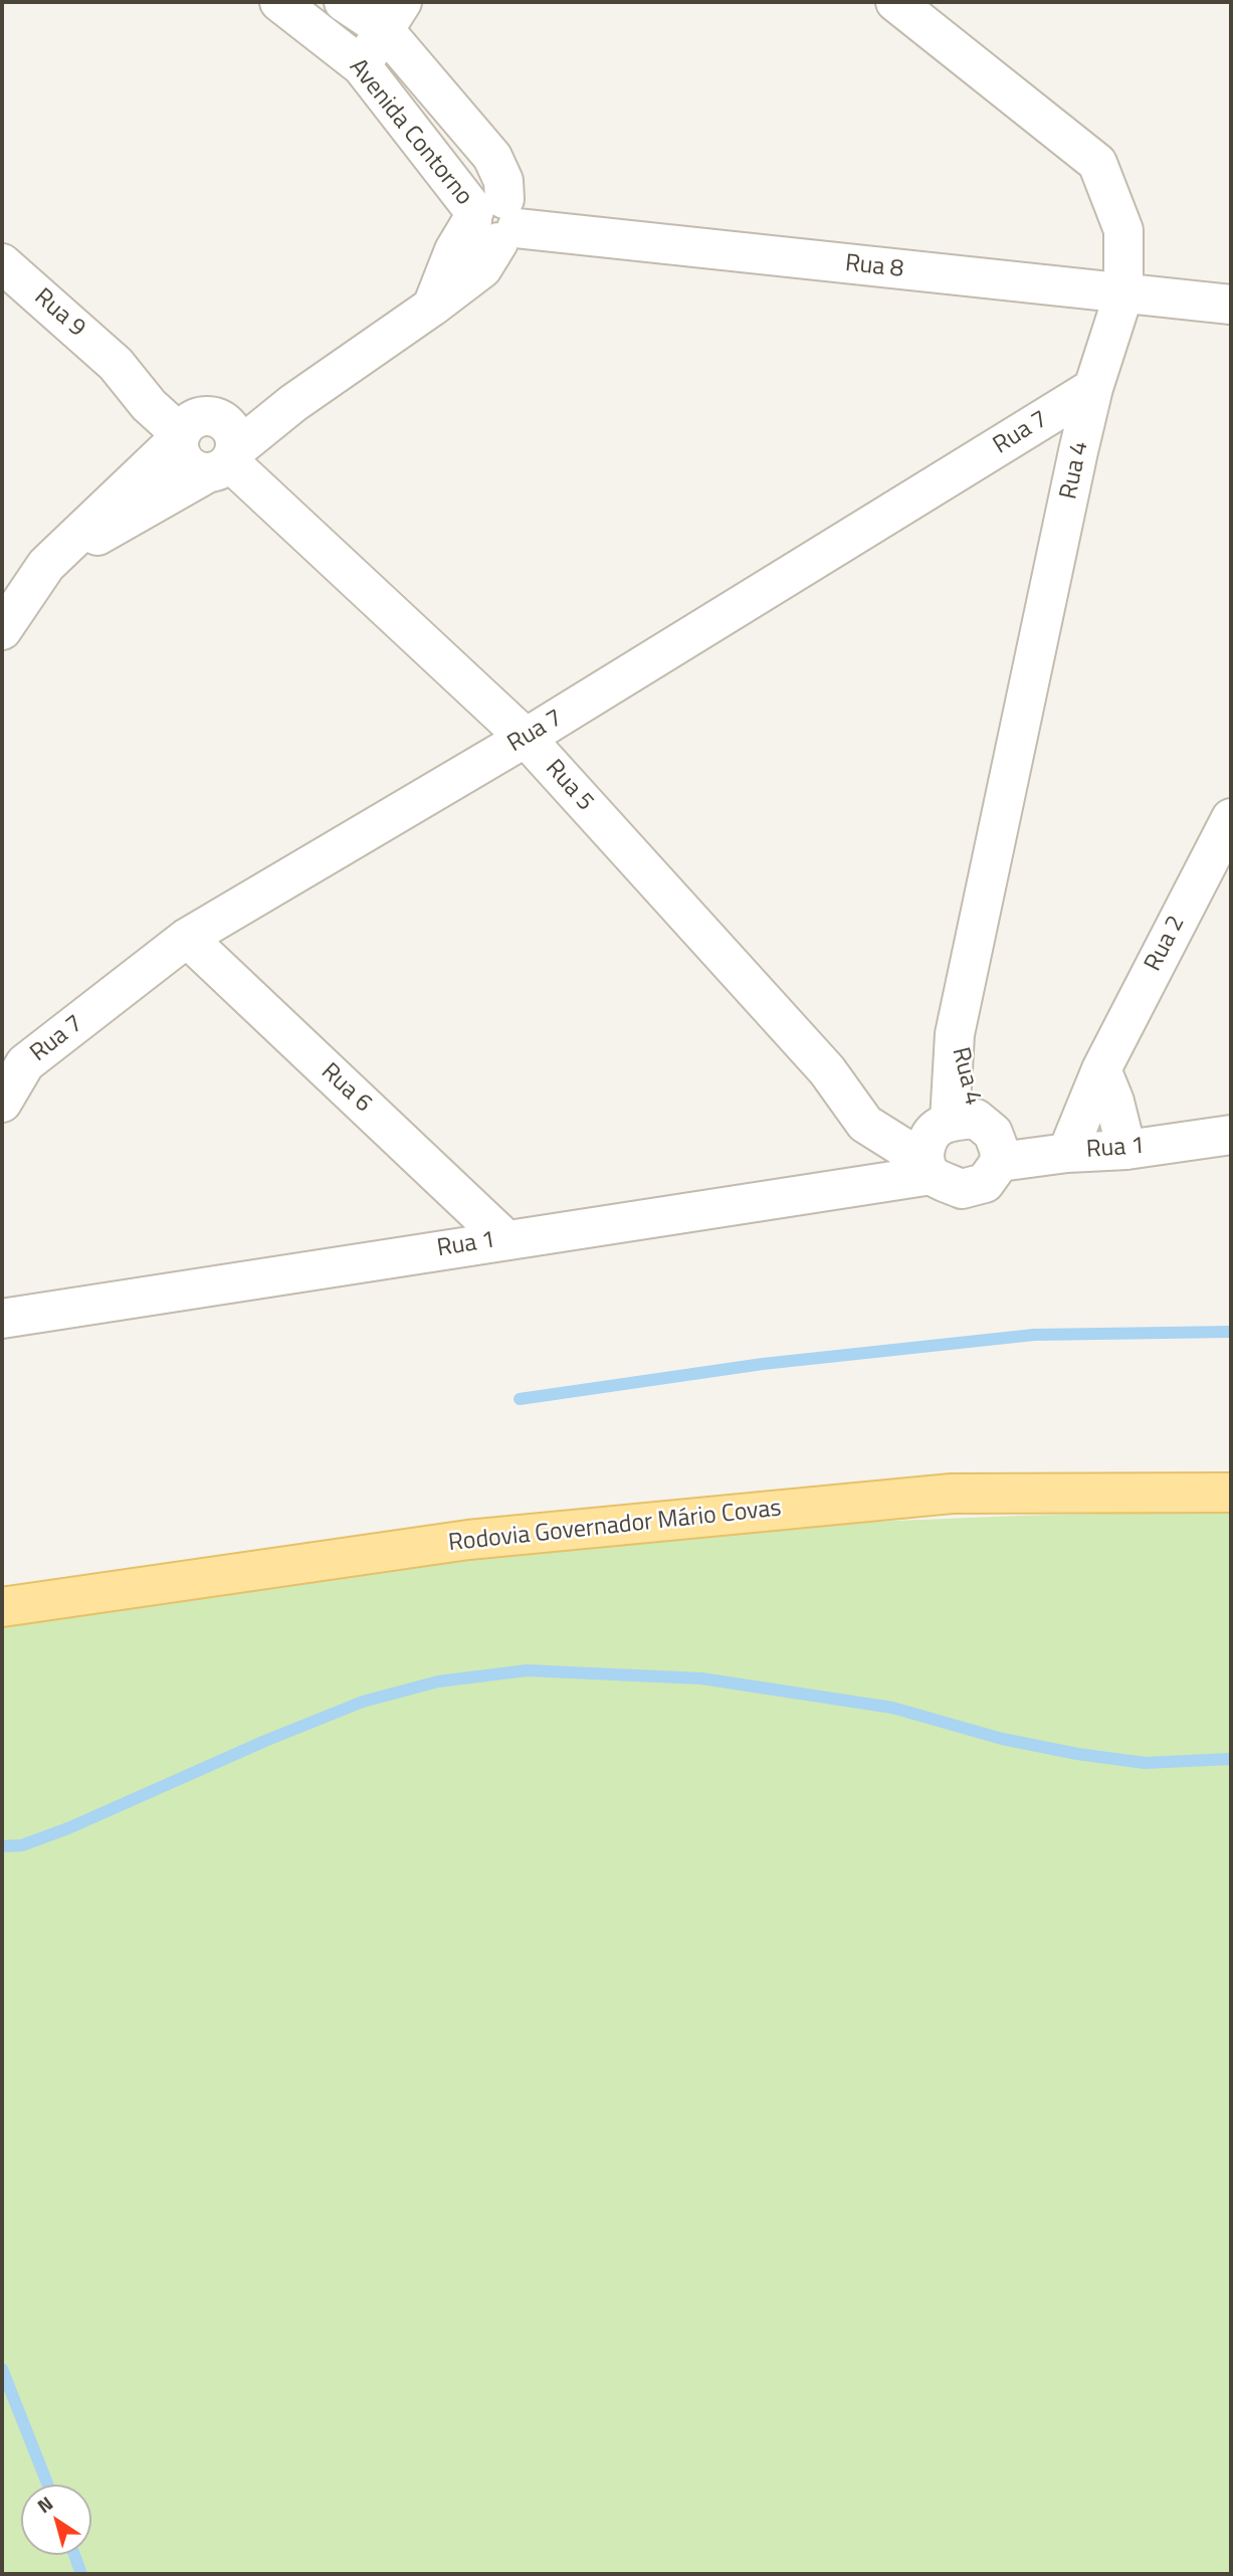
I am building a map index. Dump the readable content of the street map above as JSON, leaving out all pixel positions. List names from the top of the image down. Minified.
{"streets":{"main road":["Rodovia Governador Mário Covas"],"street":["Avenida Contorno","Rua 8","Rua 9","Rua 7","Rua 4","Rua 5","Rua 2","Rua 6","Rua 1"]},"crossings":[["Avenida Contorno","Rua 8"],["Avenida Contorno","Rua 9"],["Avenida Contorno","Rua 5"],["Rua 8","Rua 4"],["Rua 9","Rua 5"],["Rua 7","Rua 4"],["Rua 7","Rua 5"],["Rua 7","Rua 6"],["Rua 4","Rua 5"],["Rua 4","Rua 1"],["Rua 5","Rua 1"],["Rua 2","Rua 1"],["Rua 6","Rua 1"]],"north":"top left"}
